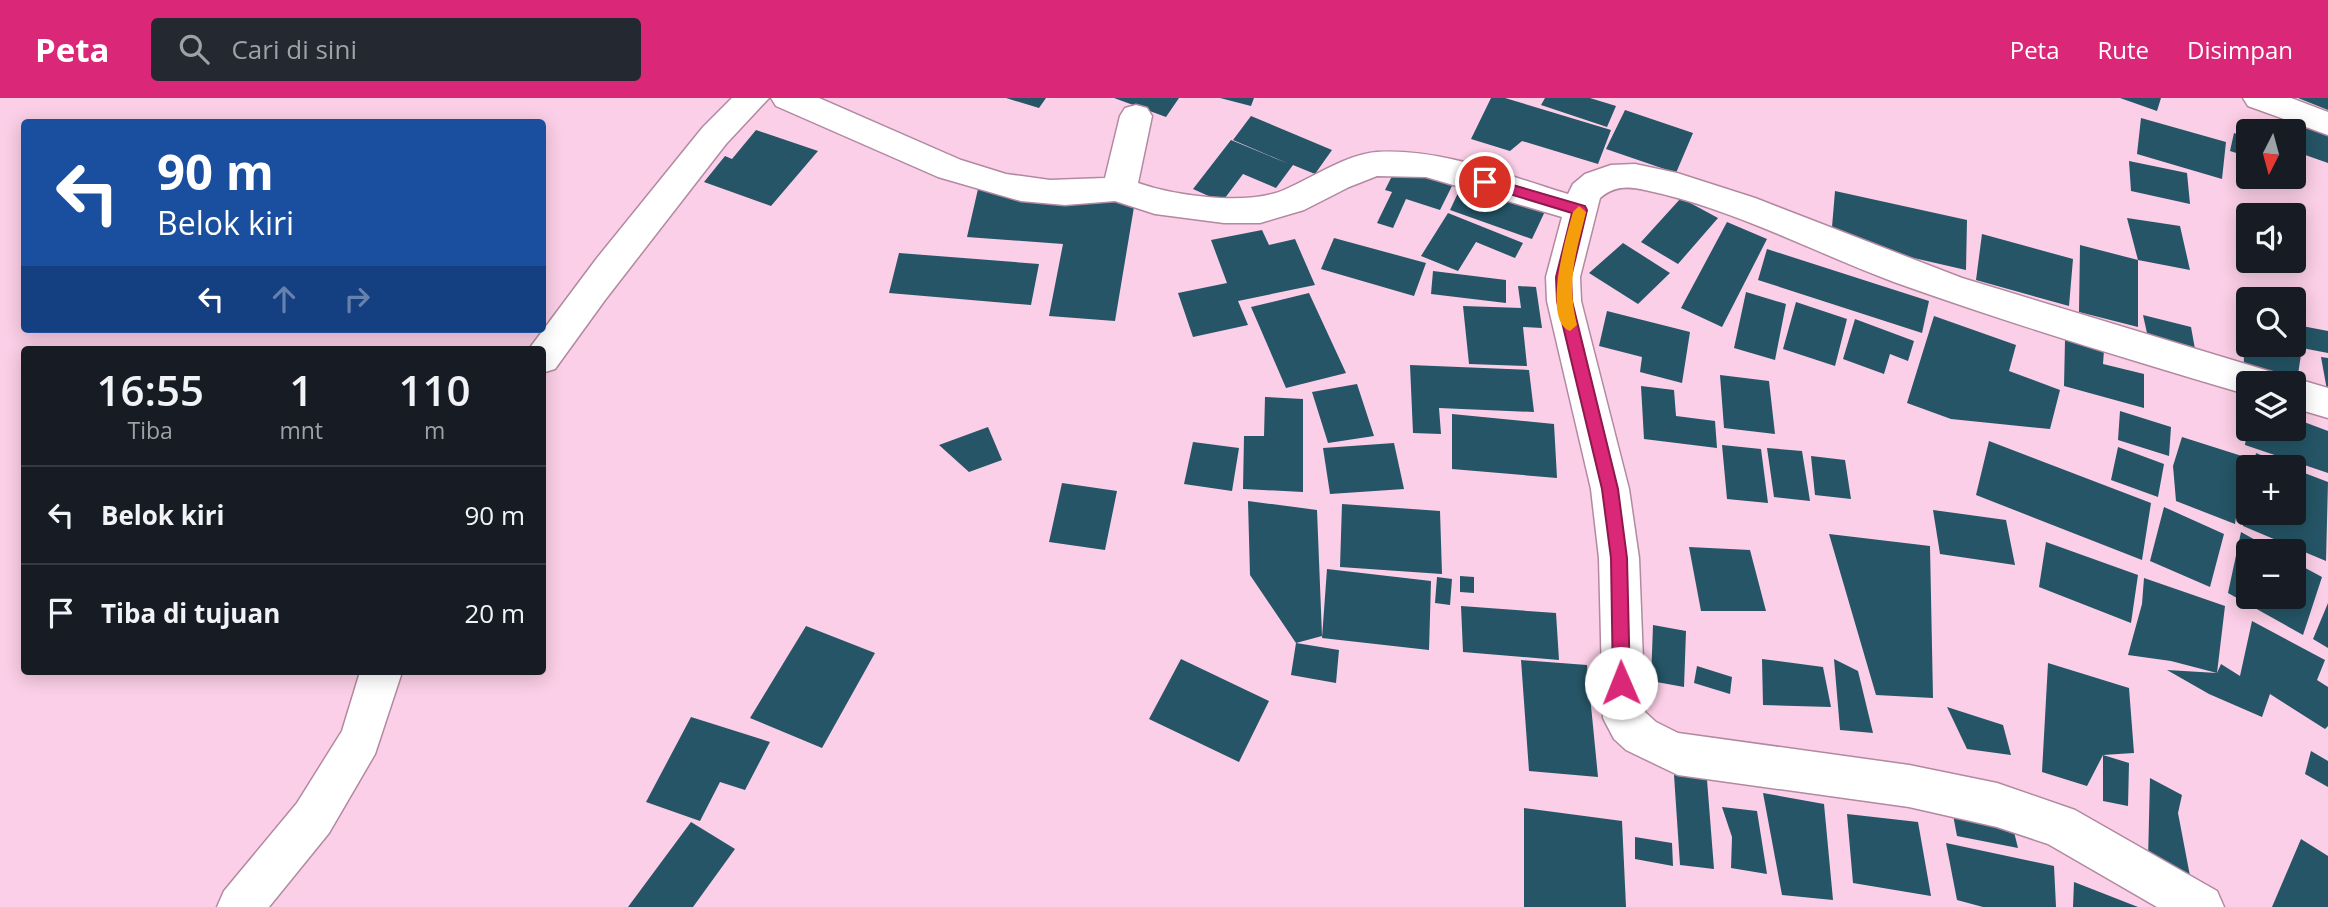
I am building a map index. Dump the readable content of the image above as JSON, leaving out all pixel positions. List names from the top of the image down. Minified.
{"north":"bottom","page":{"header":"Peta","search":"Cari di sini","nav":["Peta","Rute","Disimpan"],"map_buttons":["+","−"],"turn":["90 m","Belok kiri"],"eta":["16:55","Tiba","1","mnt","110","m"],"list":[{"name":"Belok kiri","value":"90 m"},{"name":"Tiba di tujuan","value":"20 m"}]}}
